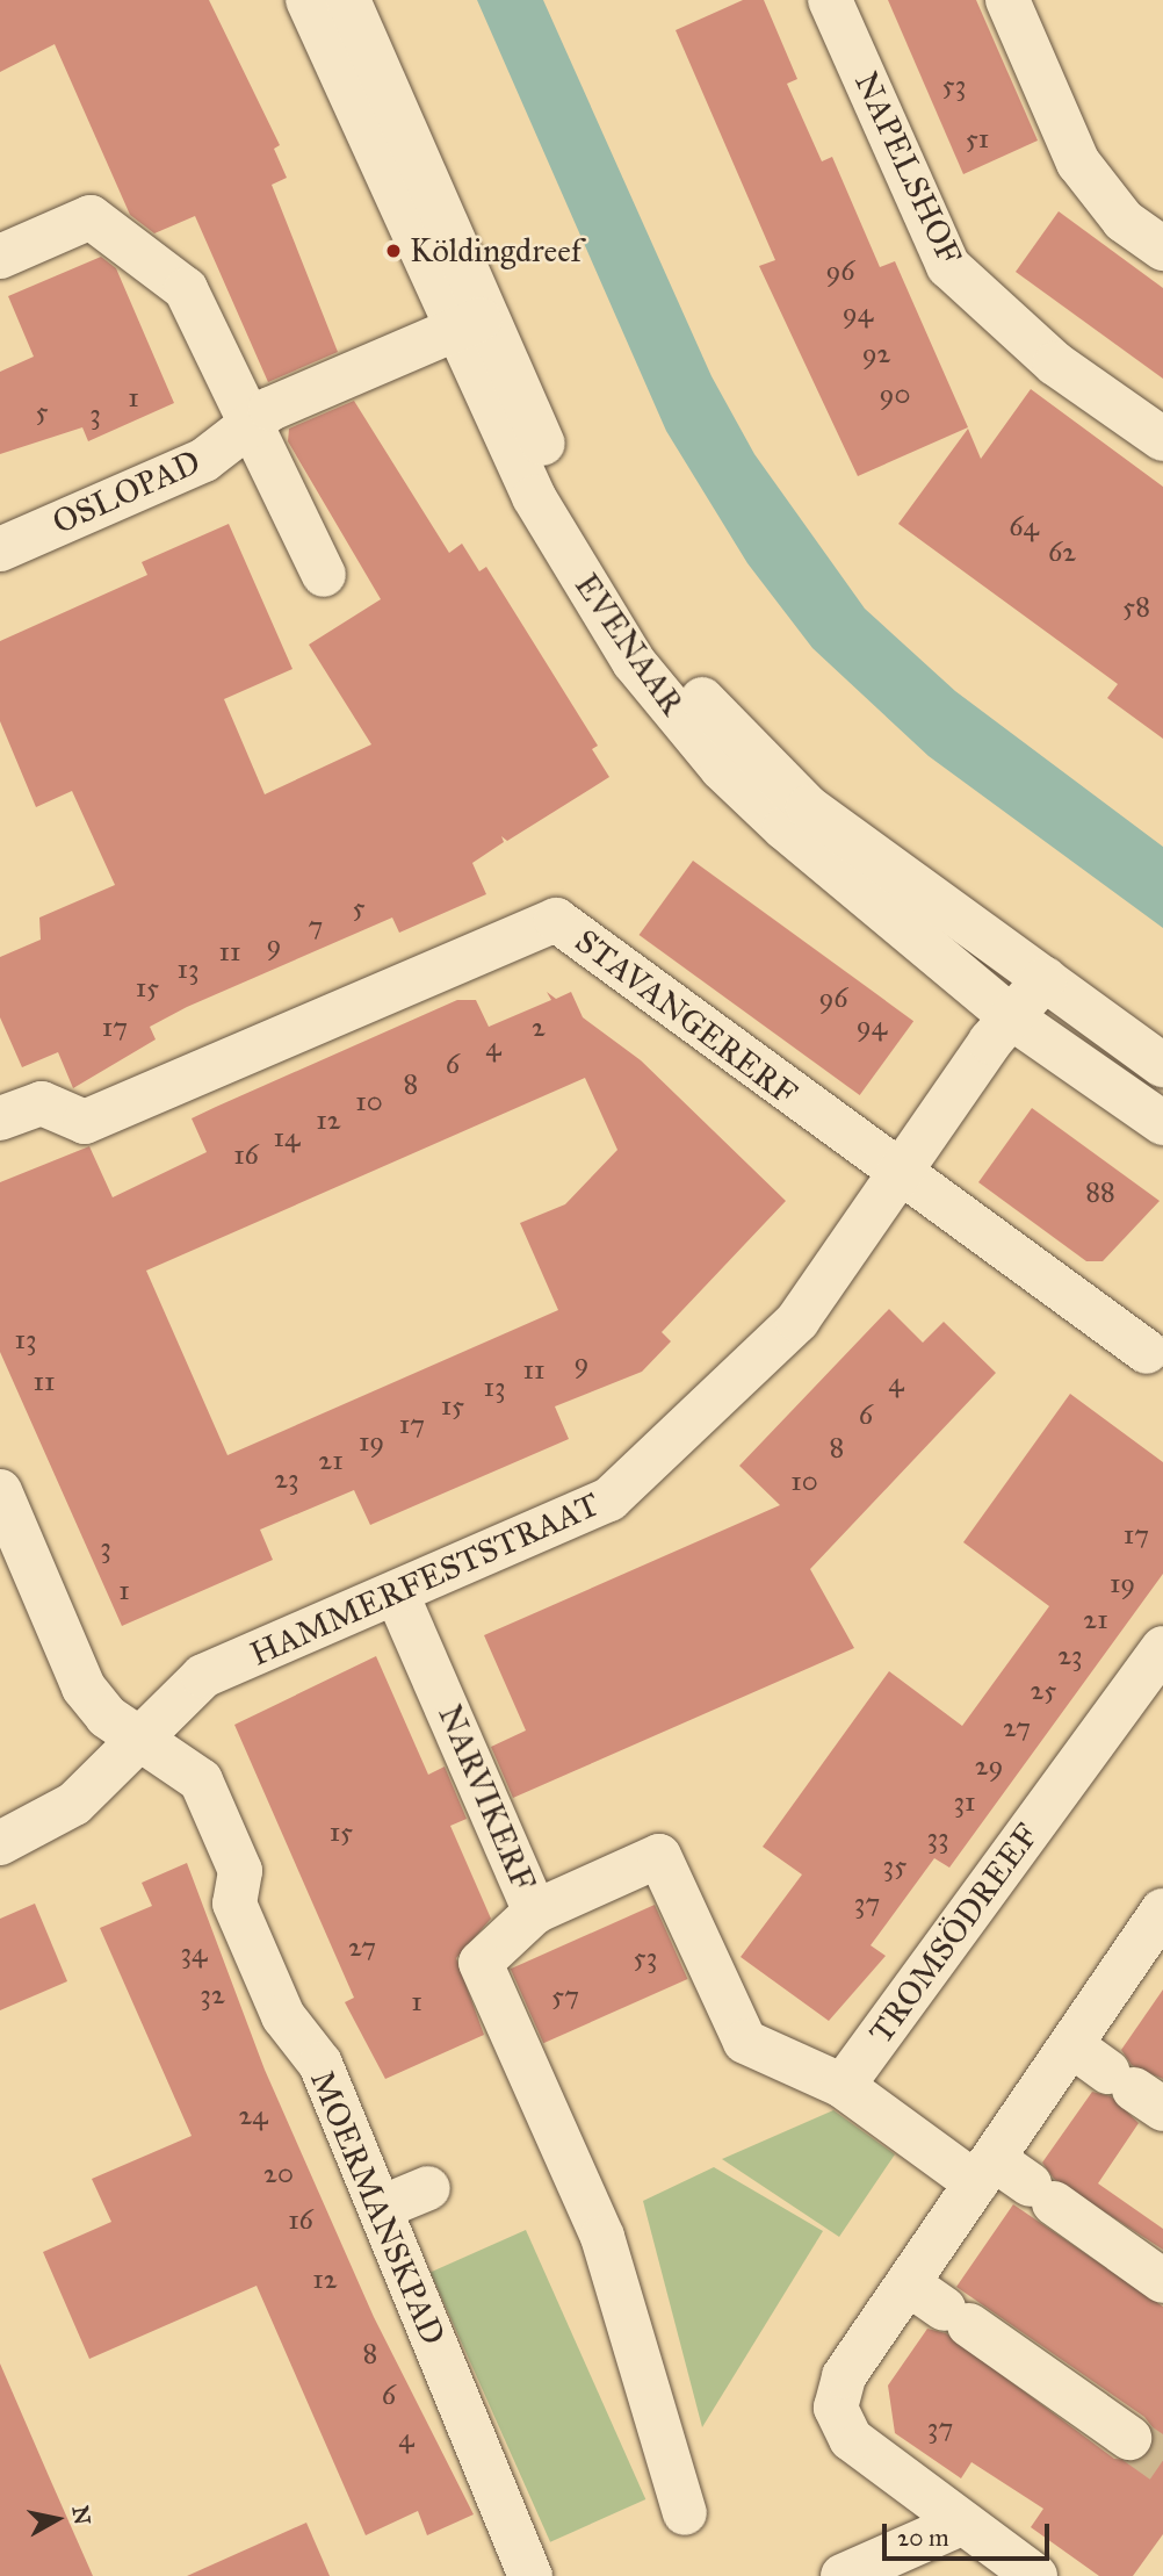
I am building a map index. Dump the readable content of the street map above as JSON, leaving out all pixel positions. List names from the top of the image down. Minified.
{"streets":{"street":["NAPELSHOF","OSLOPAD","EVENAAR","STAVANGERERF","HAMMERFESTSTRAAT","NARVIKERF","TROMSÖDREEF","MOERMANSKPAD"]},"crossings":[["OSLOPAD","EVENAAR"],["EVENAAR","HAMMERFESTSTRAAT"],["STAVANGERERF","HAMMERFESTSTRAAT"],["HAMMERFESTSTRAAT","NARVIKERF"],["HAMMERFESTSTRAAT","MOERMANSKPAD"],["NARVIKERF","TROMSÖDREEF"]],"places":["Köldingdreef"],"house_numbers":["53","51","96","94","92","90","1","5","3","64","62","58","5","7","9","11","13","15","96","94","17","2","4","6","8","10","12","14","16","88","13","9","11","11","4","13","15","6","17","19","8","21","23","10","17","3","19","1","21","23","25","27","29","31","15","33","35","37","27","34","53","32","57","1","24","20","16","12","8","6","37","4"],"scale_bar":"20 m","north":"right"}
